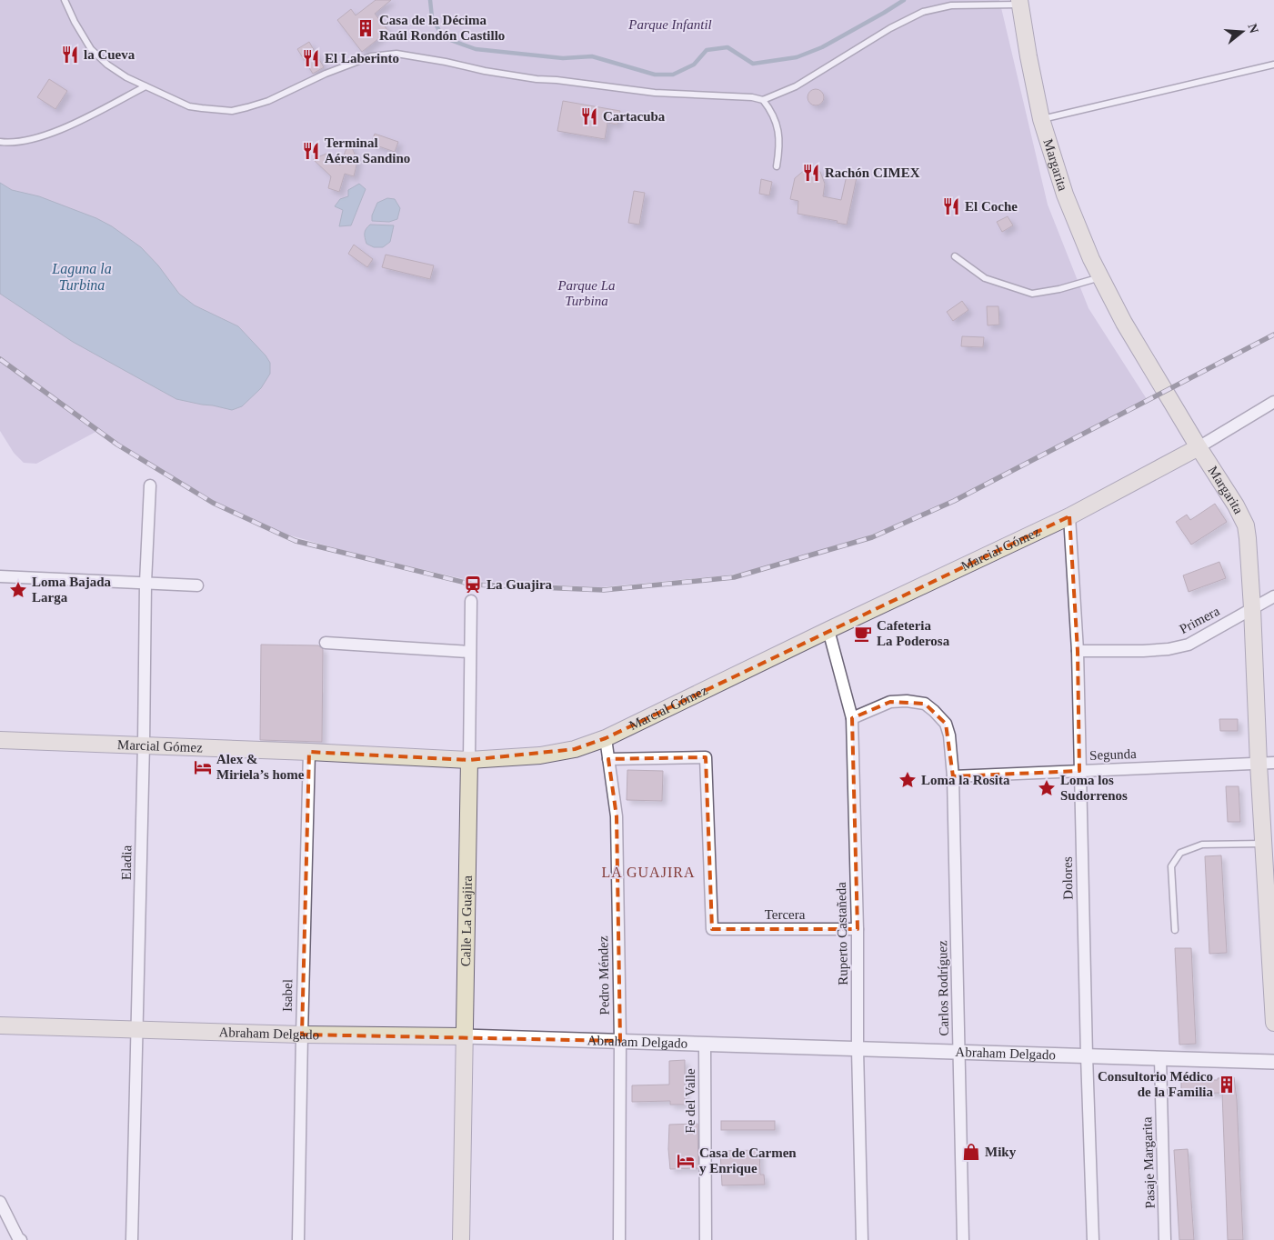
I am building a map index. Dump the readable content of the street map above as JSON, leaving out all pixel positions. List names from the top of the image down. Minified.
{"streets":{"main road":["Margarita","Marcial Gómez","Calle La Guajira","Abraham Delgado"],"street":["Primera","Segunda","Eladia","Dolores","Tercera","Ruperto Castañeda","Pedro Méndez","Carlos Rodríguez","Isabel","Fe del Valle","Pasaje Margarita"]},"crossings":[["Margarita","Marcial Gómez"],["Margarita","Primera"],["Margarita","Segunda"],["Marcial Gómez","Eladia"],["Marcial Gómez","Dolores"],["Marcial Gómez","Calle La Guajira"],["Marcial Gómez","Ruperto Castañeda"],["Marcial Gómez","Pedro Méndez"],["Marcial Gómez","Isabel"],["Primera","Dolores"],["Segunda","Dolores"],["Segunda","Carlos Rodríguez"],["Eladia","Abraham Delgado"],["Dolores","Abraham Delgado"],["Tercera","Ruperto Castañeda"],["Tercera","Pedro Méndez"],["Calle La Guajira","Abraham Delgado"],["Ruperto Castañeda","Carlos Rodríguez"],["Ruperto Castañeda","Abraham Delgado"],["Pedro Méndez","Abraham Delgado"],["Carlos Rodríguez","Abraham Delgado"],["Isabel","Abraham Delgado"],["Abraham Delgado","Fe del Valle"],["Abraham Delgado","Pasaje Margarita"]],"districts":["LA GUAJIRA"],"water":["Laguna la Turbina"],"parks":["Parque Infantil","Parque La Turbina"],"places":{"building":["Casa de la Décima Raúl Rondón Castillo","Consultorio Médico de la Familia"],"restaurant":["la Cueva","El Laberinto","Cartacuba","Terminal Aérea Sandino","Rachón CIMEX","El Coche"],"station":["La Guajira"],"place":["Loma Bajada Larga","Loma la Rosita","Loma los Sudorrenos"],"cafe":["Cafeteria La Poderosa"],"hotel":["Alex & Miriela’s home","Casa de Carmen y Enrique"],"shop":["Miky"]},"north":"right"}
